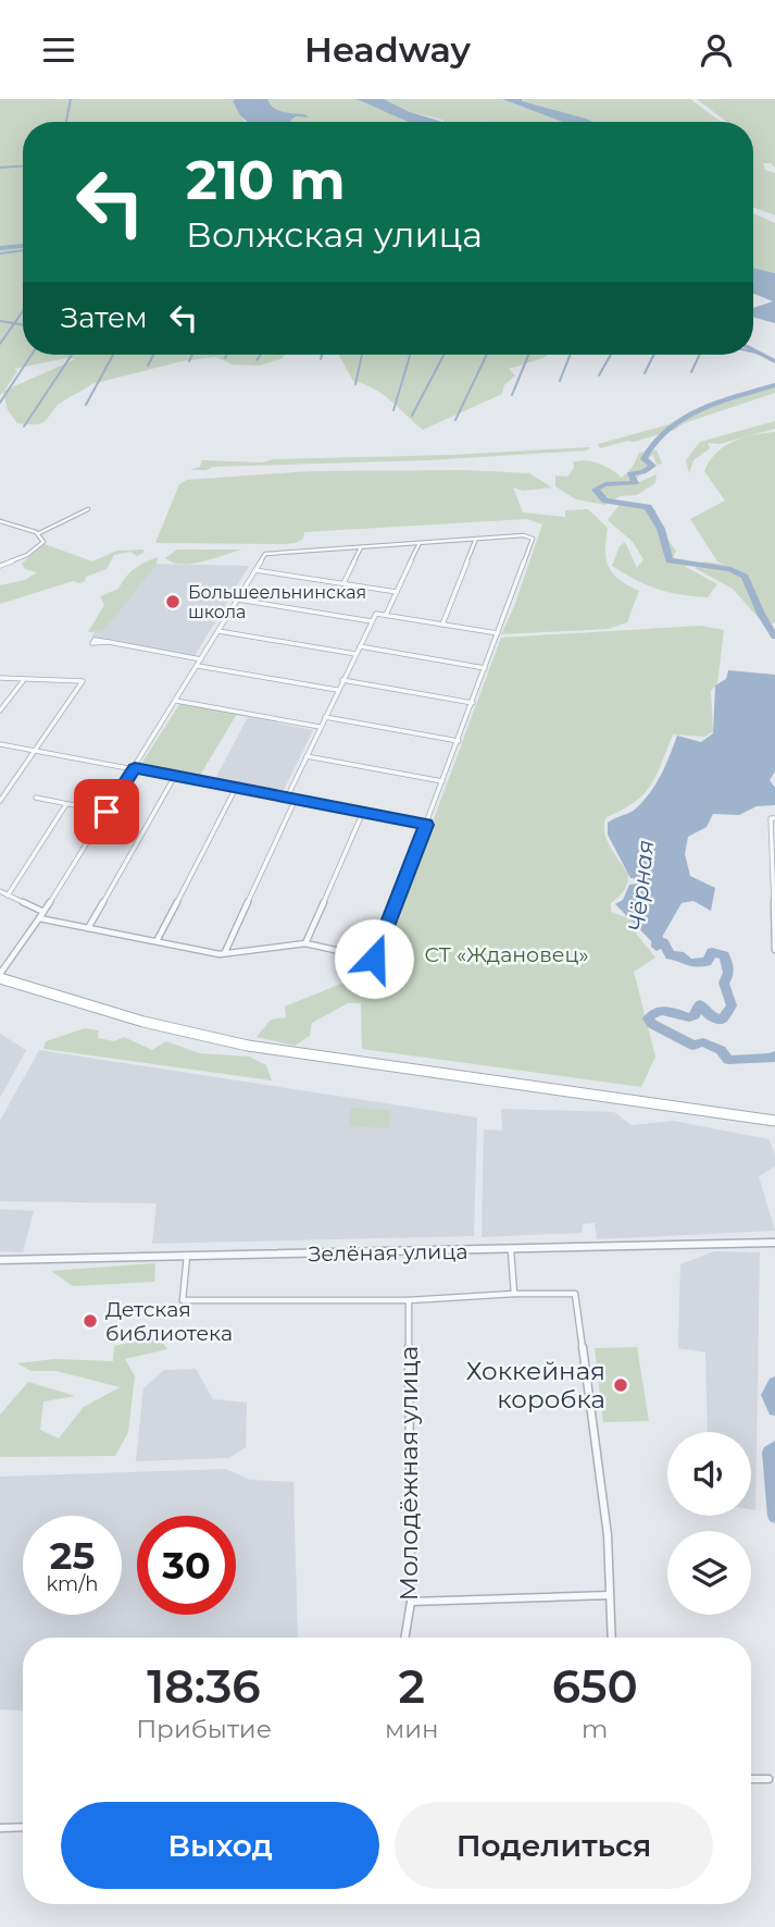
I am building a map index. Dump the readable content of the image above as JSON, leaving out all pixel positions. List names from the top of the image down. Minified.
{"streets":{"street":["Зелёная улица","Молодёжная улица"]},"water":["Чёрная"],"parks":["СТ «Ждановец»"],"places":["Большеельнинская школа","Детская библиотека","Хоккейная коробка"],"page":{"header":"Headway","turn":["210 m","Волжская улица"],"then":"Затем","speed":"25 km/h","limit":"30","eta":["18:36","Прибытие","2","мин","650","m"],"buttons":["Выход","Поделиться"]}}
